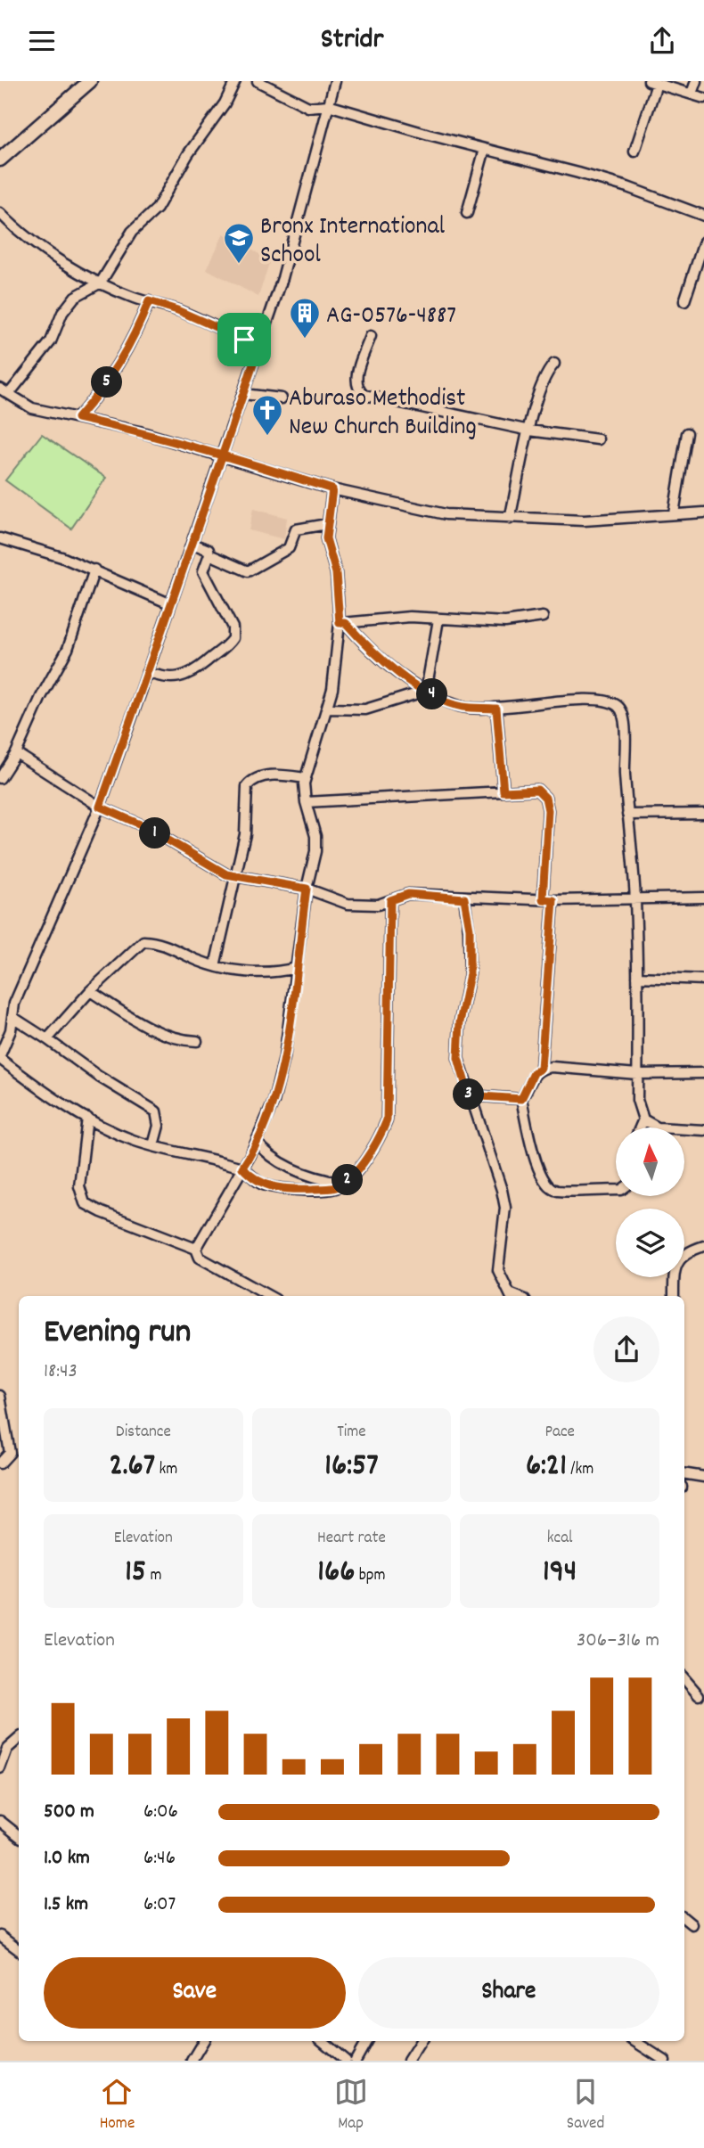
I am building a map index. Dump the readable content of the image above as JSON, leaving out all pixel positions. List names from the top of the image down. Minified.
{"places":{"school or university":["Bronx International School"],"building":["AG-0576-4887"],"church":["Aburaso Methodist New Church Building"]},"north":"top","page":{"header":"Stridr","pins":["5","4","1","3","2"],"heading":["Evening run","18:43"],"stats":[["Distance","2.67 km"],["Time","16:57"],["Pace","6:21 /km"],["Elevation","15 m"],["Heart rate","166 bpm"],["kcal","194"]],"chart":["Elevation","306–316 m"],"list":[{"name":"500 m","note":"6:06"},{"name":"1.0 km","note":"6:46"},{"name":"1.5 km","note":"6:07"}],"buttons":["Save","Share"],"tabs":["Home","Map","Saved"]}}
